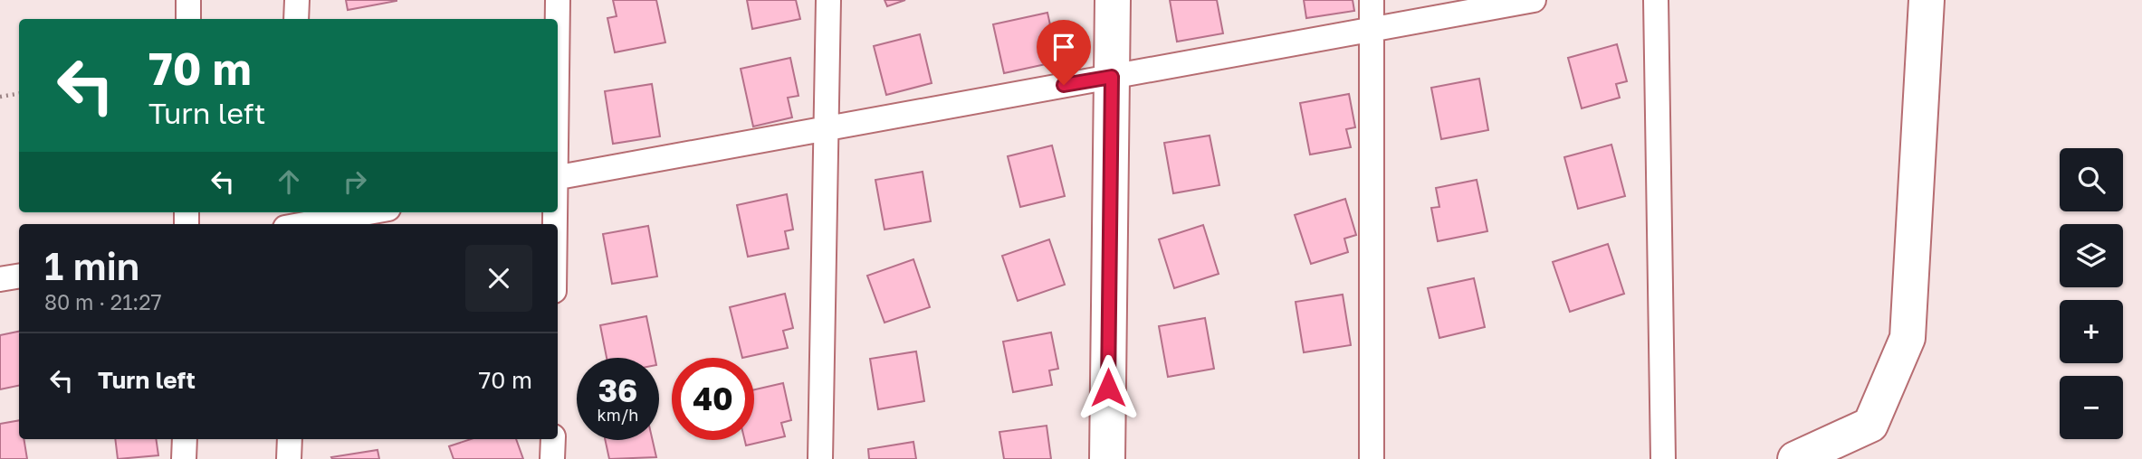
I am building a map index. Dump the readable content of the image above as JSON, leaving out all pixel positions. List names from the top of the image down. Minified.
{"page":{"turn":["70 m","Turn left"],"map_buttons":["+","−"],"heading":["1 min","80 m · 21:27"],"list":[{"name":"Turn left","value":"70 m"}],"speed":"36 km/h","limit":"40"}}
